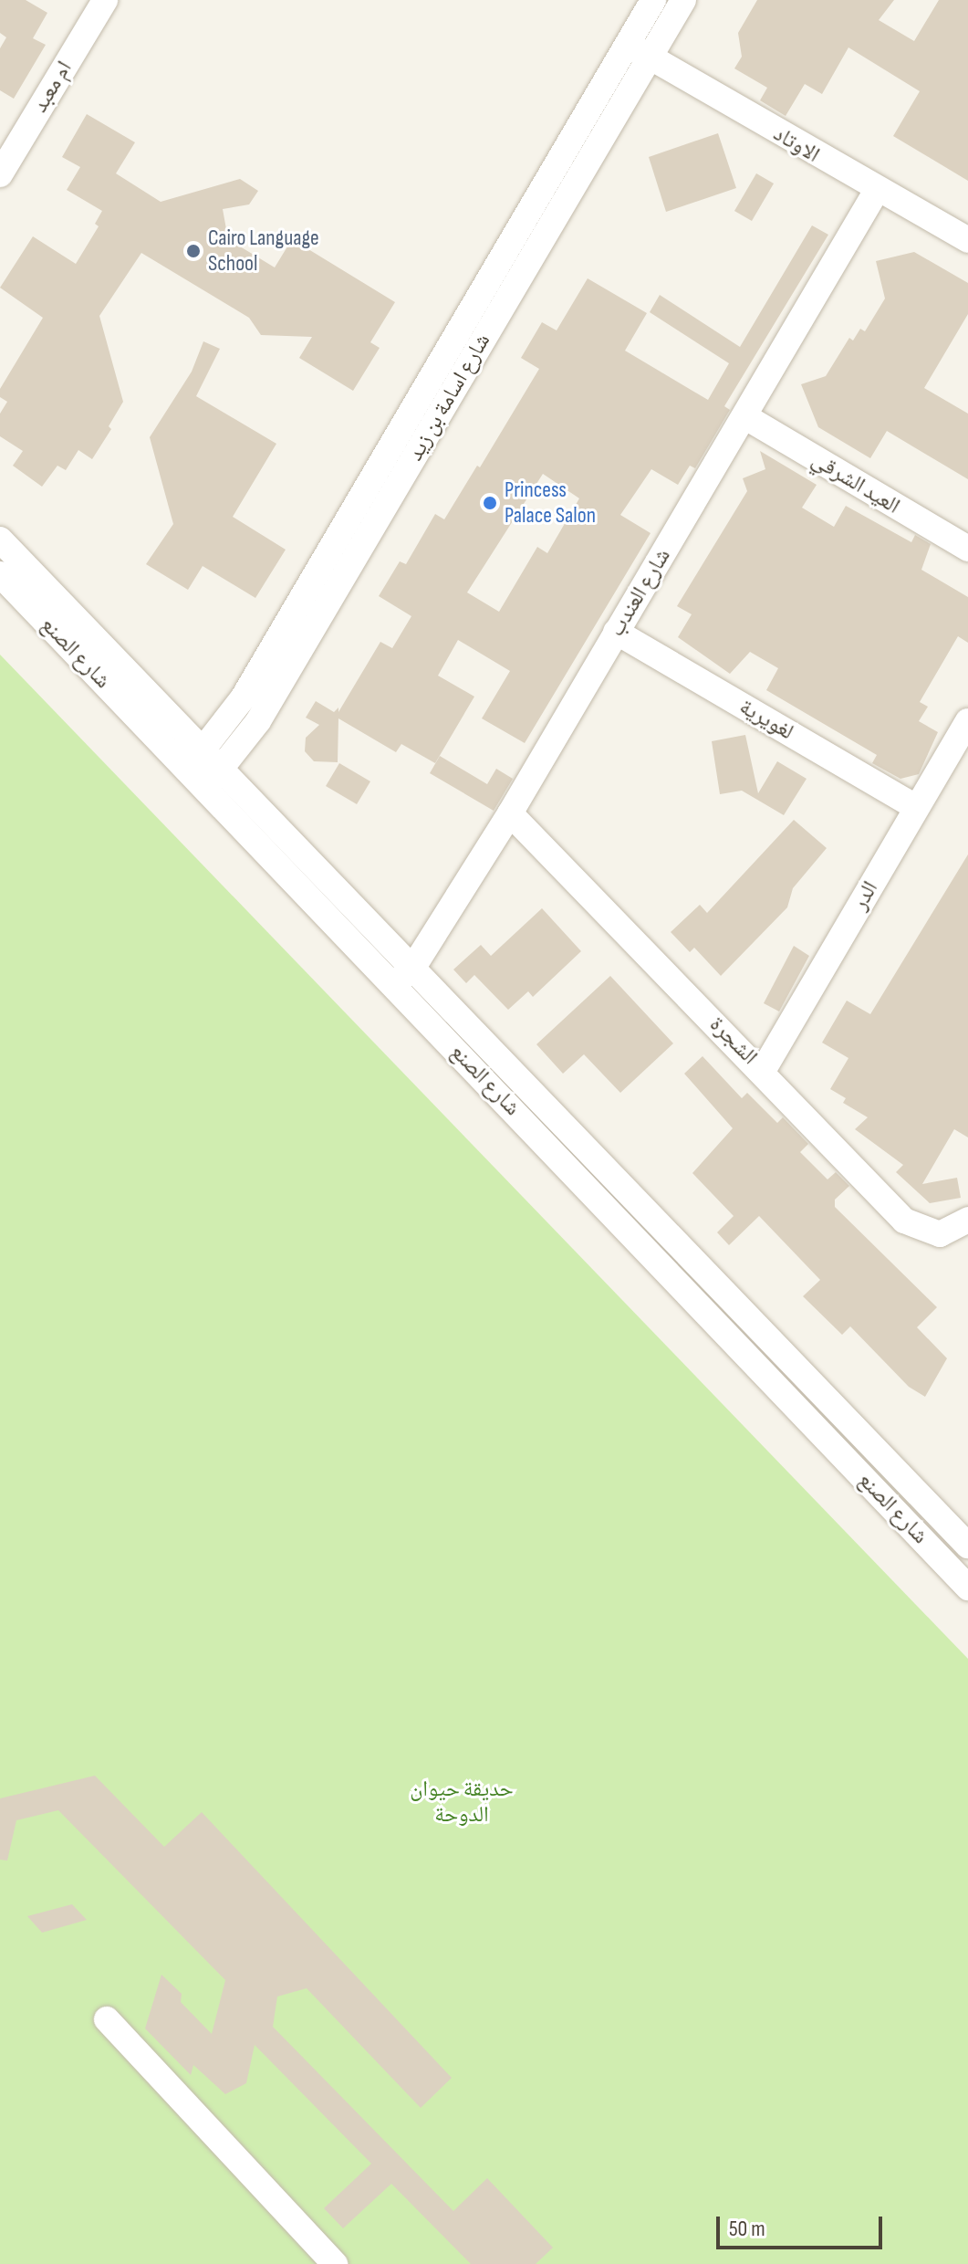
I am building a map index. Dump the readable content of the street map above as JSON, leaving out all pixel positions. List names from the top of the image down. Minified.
{"streets":{"street":["ام معبد","الاوتاد","شارع اسامة بن زيد","العيد الشرقي","شارع العندب","شارع الصنع","لغويرية","الدر","الشجرة"]},"crossings":[["الاوتاد","شارع اسامة بن زيد"],["الاوتاد","شارع العندب"],["شارع اسامة بن زيد","شارع الصنع"],["العيد الشرقي","شارع العندب"],["شارع العندب","شارع الصنع"],["شارع العندب","لغويرية"],["شارع العندب","الشجرة"],["لغويرية","الدر"],["الدر","الشجرة"]],"parks":["حديقة حيوان الدوحة"],"places":["Cairo Language School","Princess Palace Salon"],"scale_bar":"50 m"}
